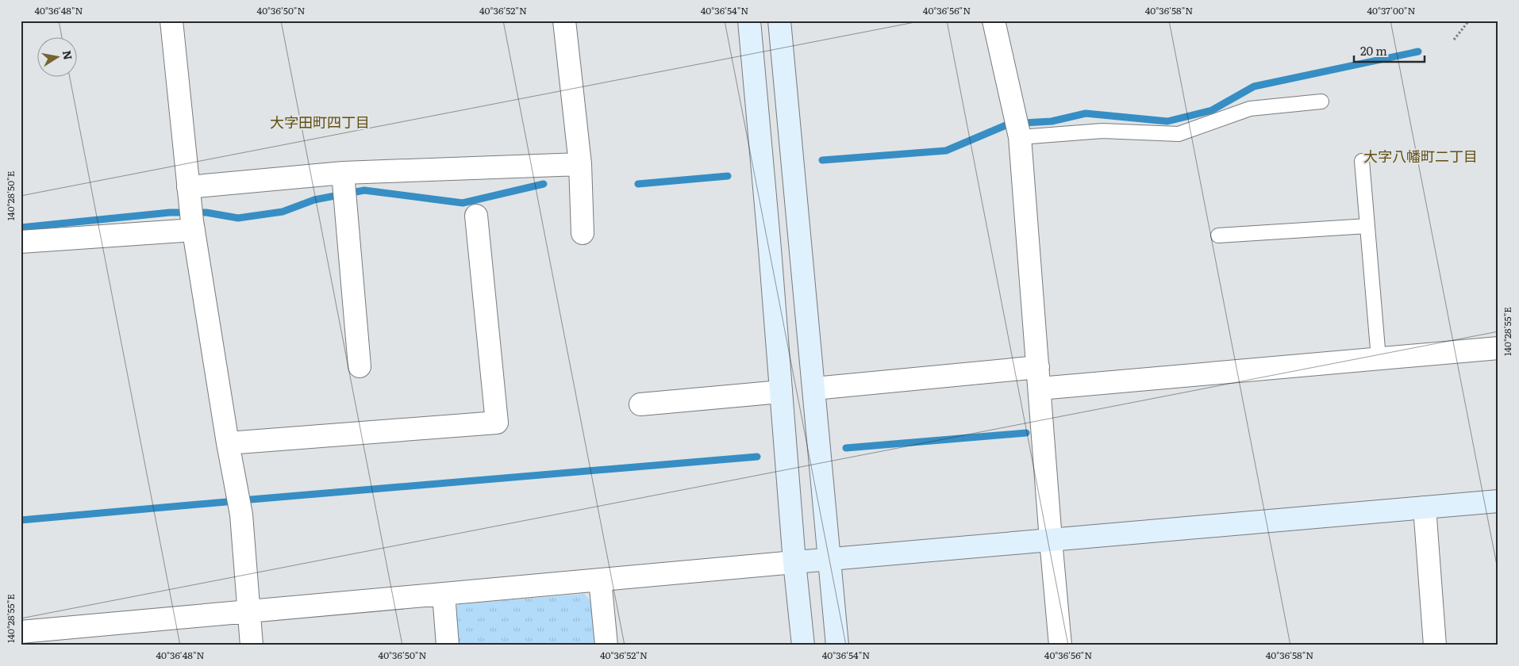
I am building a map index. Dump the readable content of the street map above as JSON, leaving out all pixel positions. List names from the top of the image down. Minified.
{"districts":["大字田町四丁目","大字八幡町二丁目"],"scale_bar":"20 m","north":"right","coordinates":["40°36'48\"N","40°36'50\"N","40°36'52\"N","40°36'54\"N","40°36'56\"N","40°36'58\"N","40°37'00\"N","140°28'50\"E","140°28'55\"E"]}
